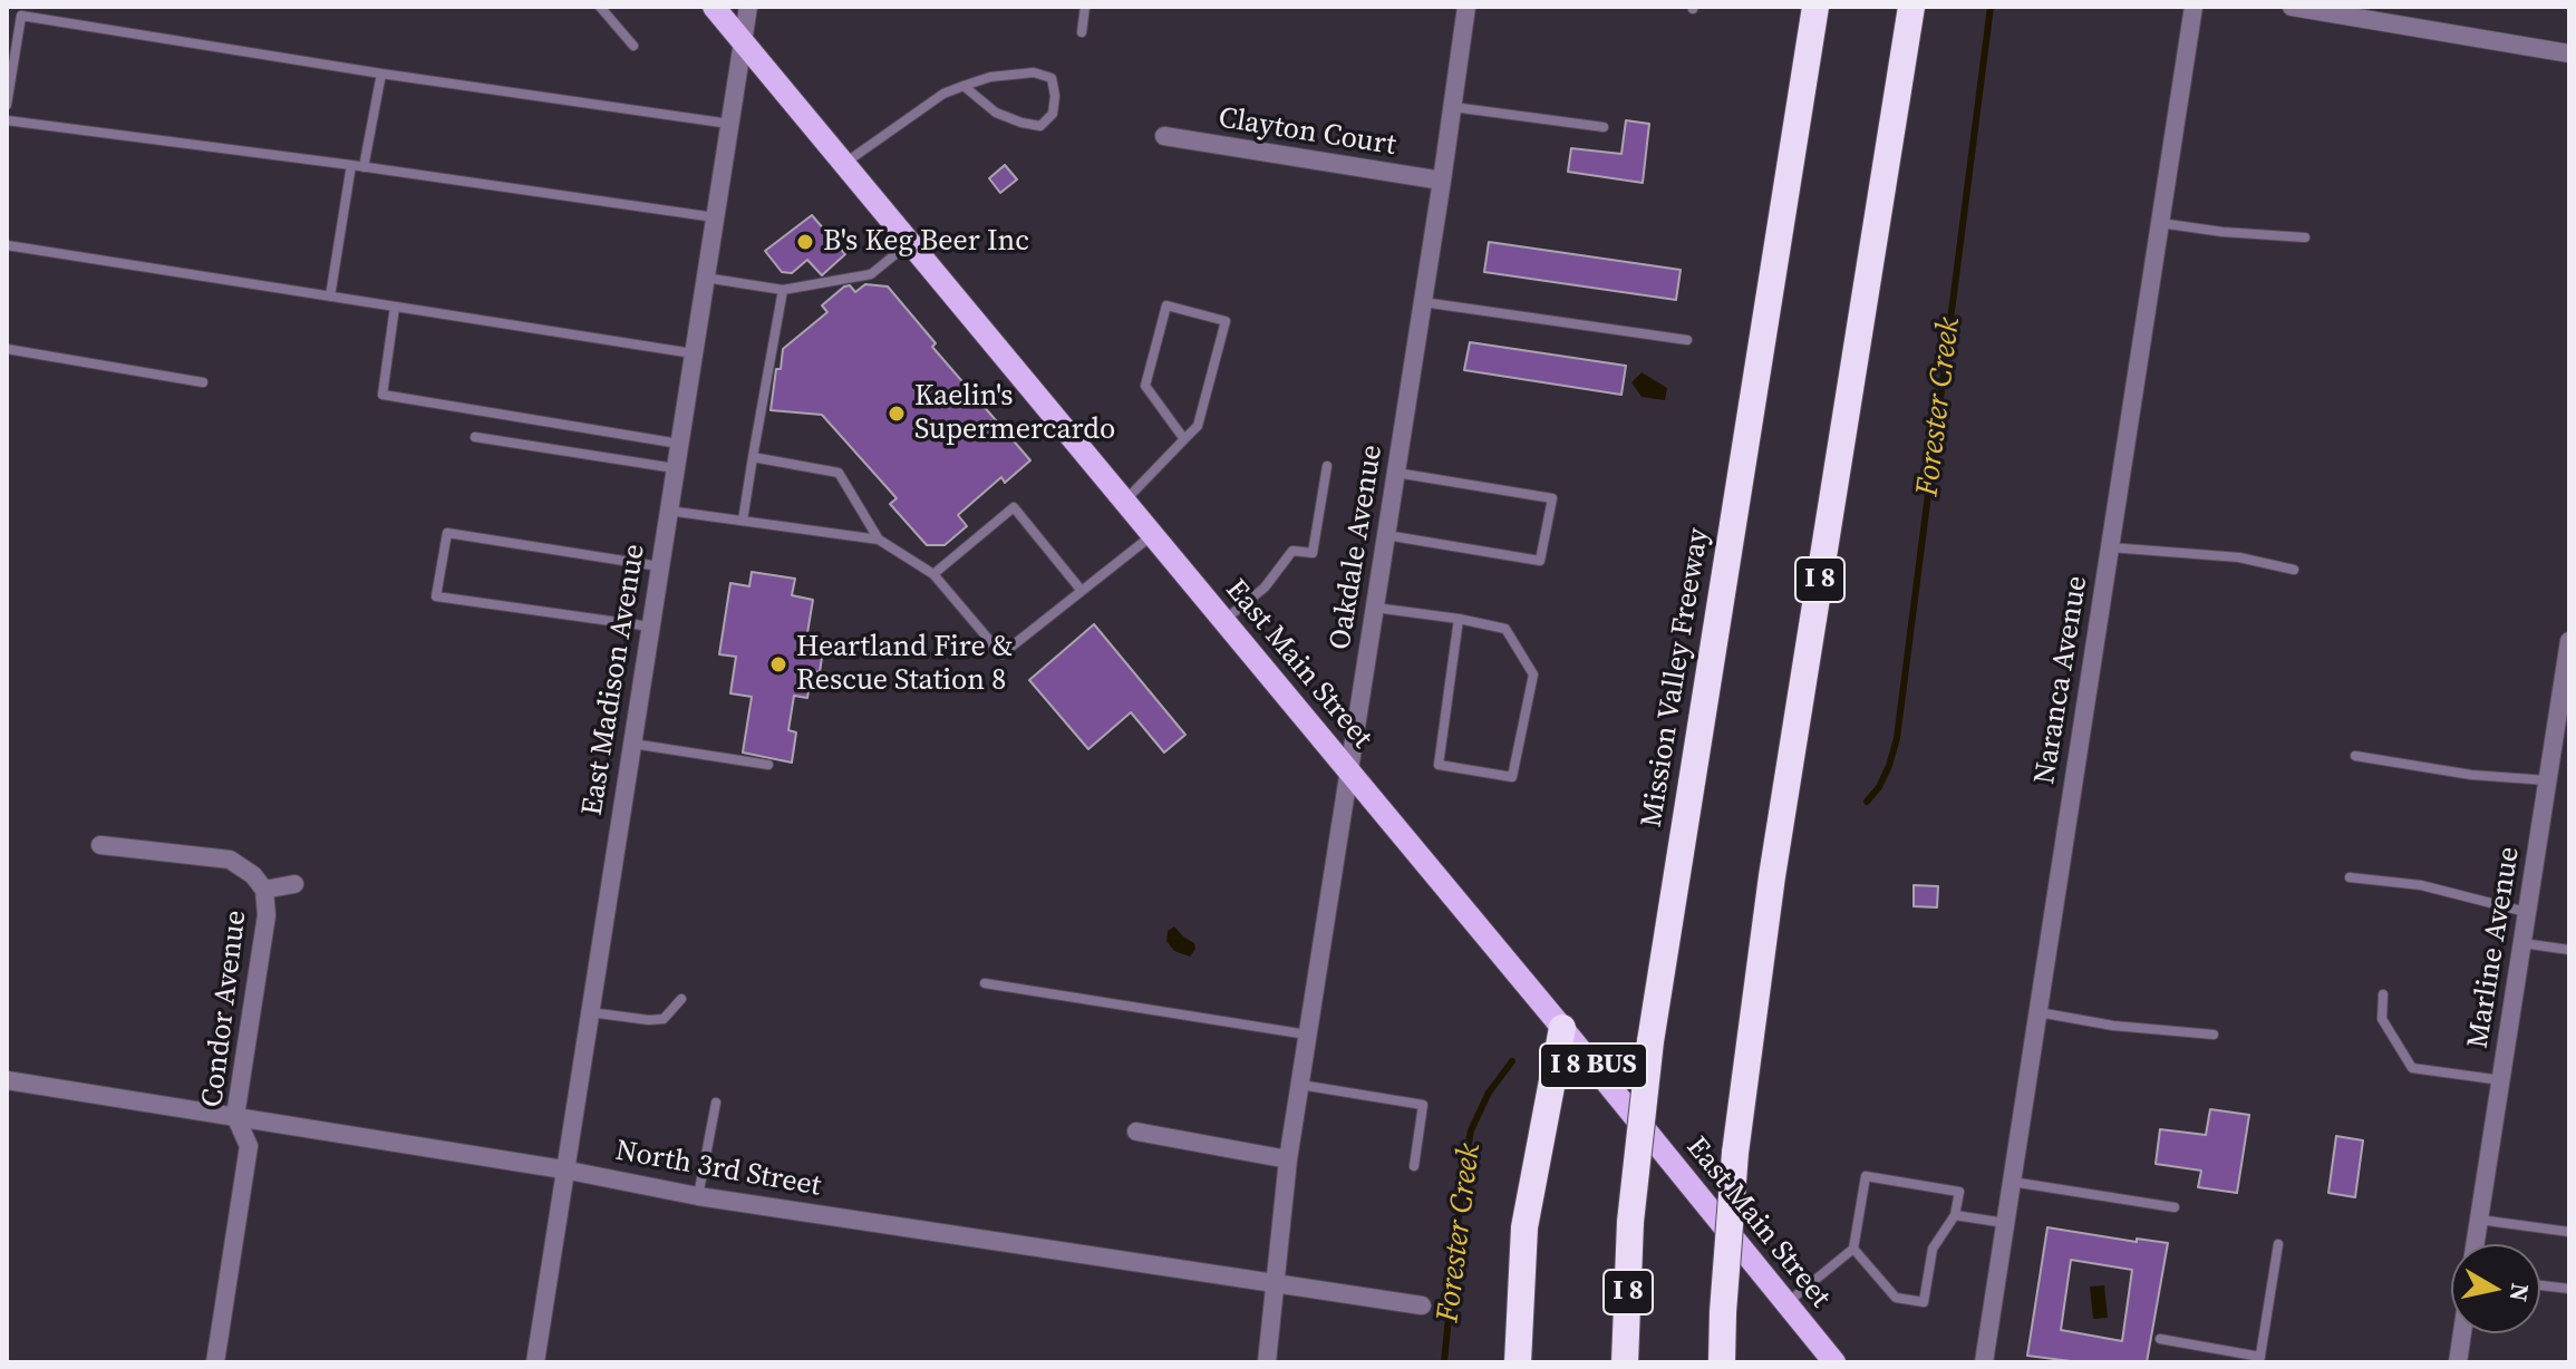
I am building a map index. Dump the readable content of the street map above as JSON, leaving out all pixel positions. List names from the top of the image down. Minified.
{"streets":{"highway":["I 8","Mission Valley Freeway"],"main road":["East Main Street","I 8 BUS"],"street":["Clayton Court","Oakdale Avenue","East Madison Avenue","Naranca Avenue","Marline Avenue","Condor Avenue","North 3rd Street"]},"crossings":[["Clayton Court","Oakdale Avenue"],["Oakdale Avenue","East Main Street"],["Oakdale Avenue","North 3rd Street"],["East Main Street","East Madison Avenue"],["East Madison Avenue","North 3rd Street"],["Condor Avenue","North 3rd Street"]],"water":["Forester Creek"],"places":["B's Keg Beer Inc","Kaelin's Supermercardo","Heartland Fire & Rescue Station 8"],"north":"right"}
